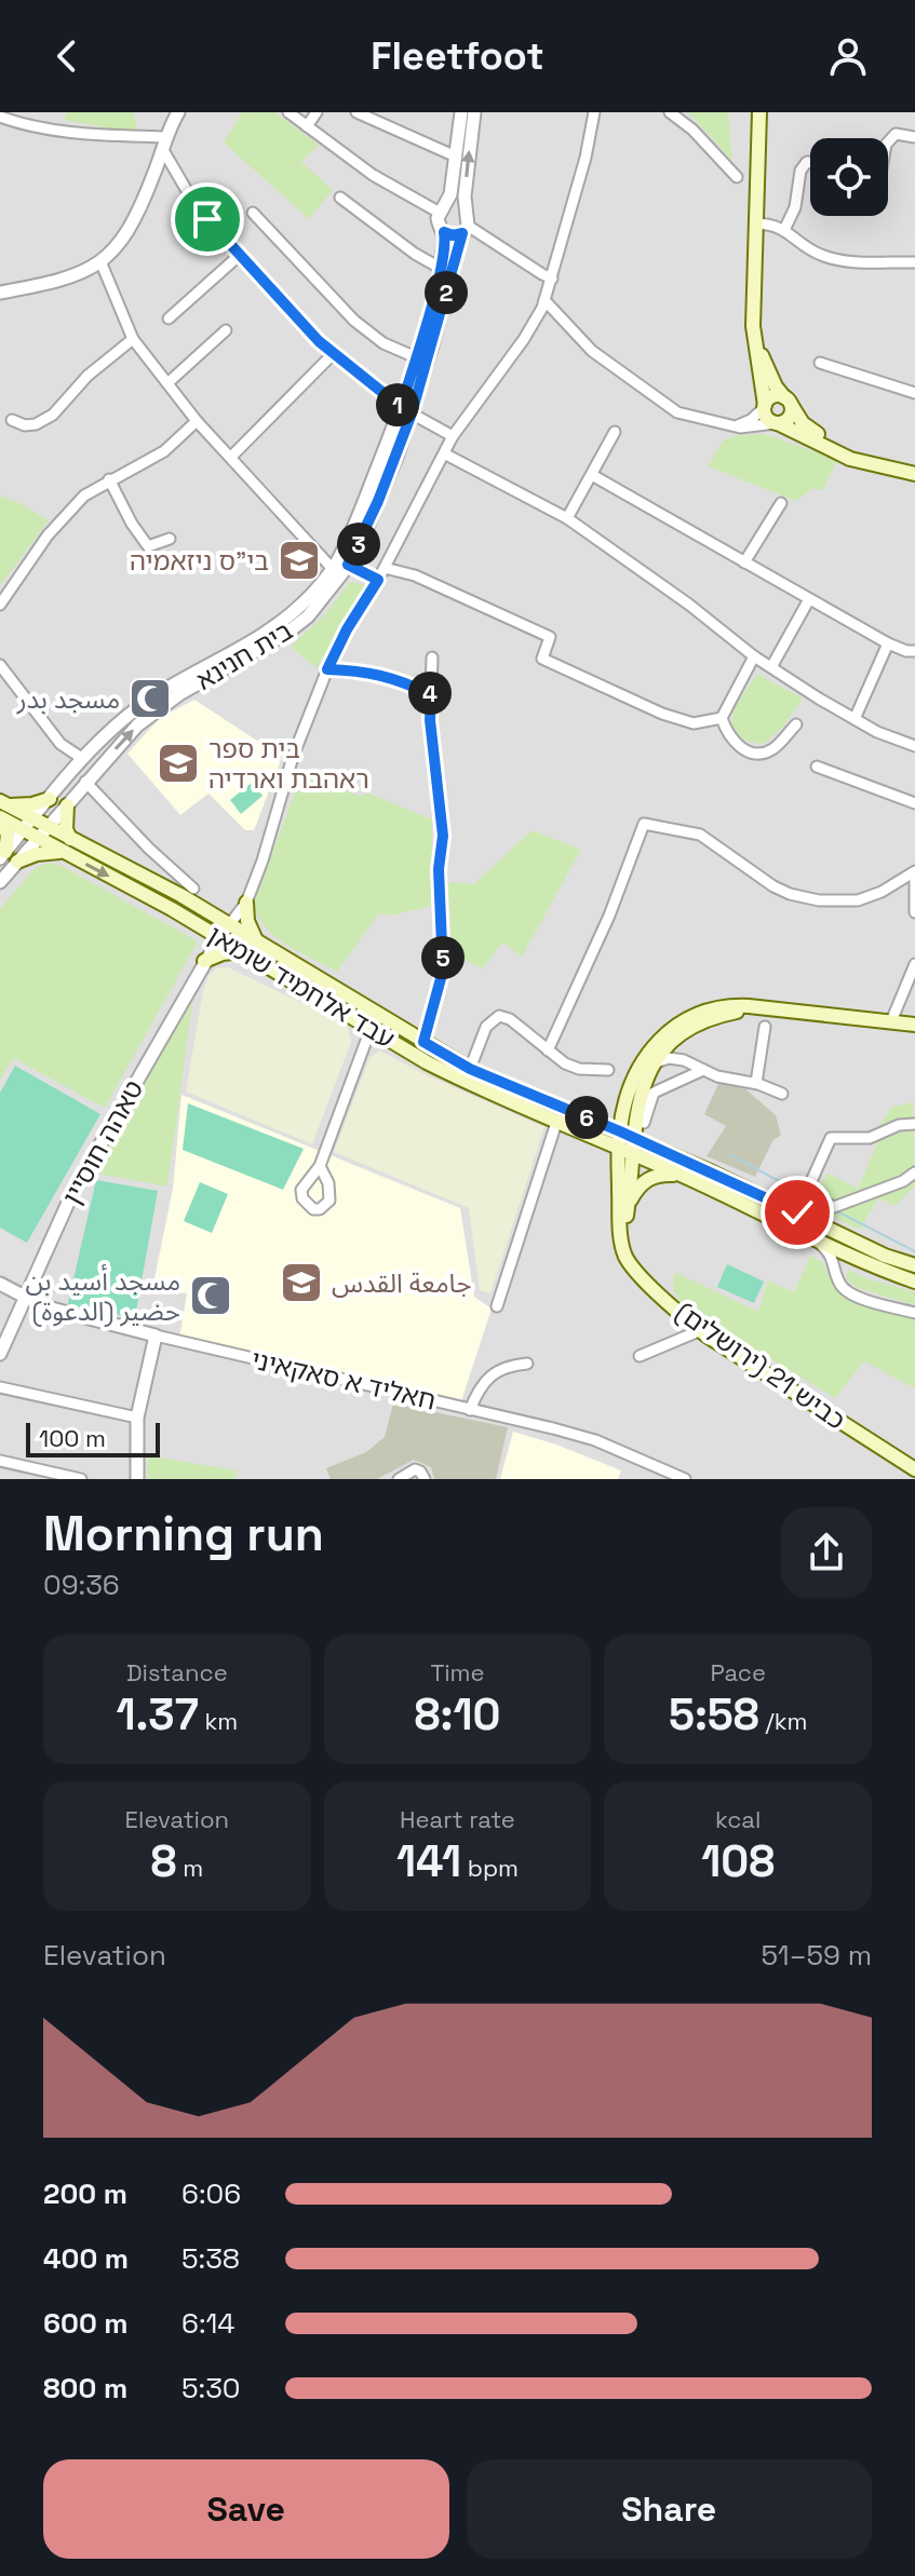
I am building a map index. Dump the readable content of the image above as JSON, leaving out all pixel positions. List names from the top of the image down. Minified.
{"streets":{"main road":["עבד אלחמיד שומאן","כביש 21 (ירושלים)"],"street":["בית חנינא","טאהה חוסיין","חאליד א סאקאיני"]},"crossings":[["בית חנינא","עבד אלחמיד שומאן"],["עבד אלחמיד שומאן","טאהה חוסיין"],["טאהה חוסיין","חאליד א סאקאיני"]],"places":{"school or university":["בי\"ס ניזאמיה","בית ספר ראהבת וארדיה","جامعة القدس"],"mosque":["مسجد بدر","مسجد أسيد بن حضير (الدعوة)"]},"scale_bar":"100 m","page":{"header":"Fleetfoot","pins":["2","1","3","4","5","6"],"scale":"100 m","heading":["Morning run","09:36"],"stats":[["Distance","1.37 km"],["Time","8:10"],["Pace","5:58 /km"],["Elevation","8 m"],["Heart rate","141 bpm"],["kcal","108"]],"chart":["Elevation","51–59 m"],"list":[{"name":"200 m","note":"6:06"},{"name":"400 m","note":"5:38"},{"name":"600 m","note":"6:14"},{"name":"800 m","note":"5:30"}],"buttons":["Save","Share"]}}
